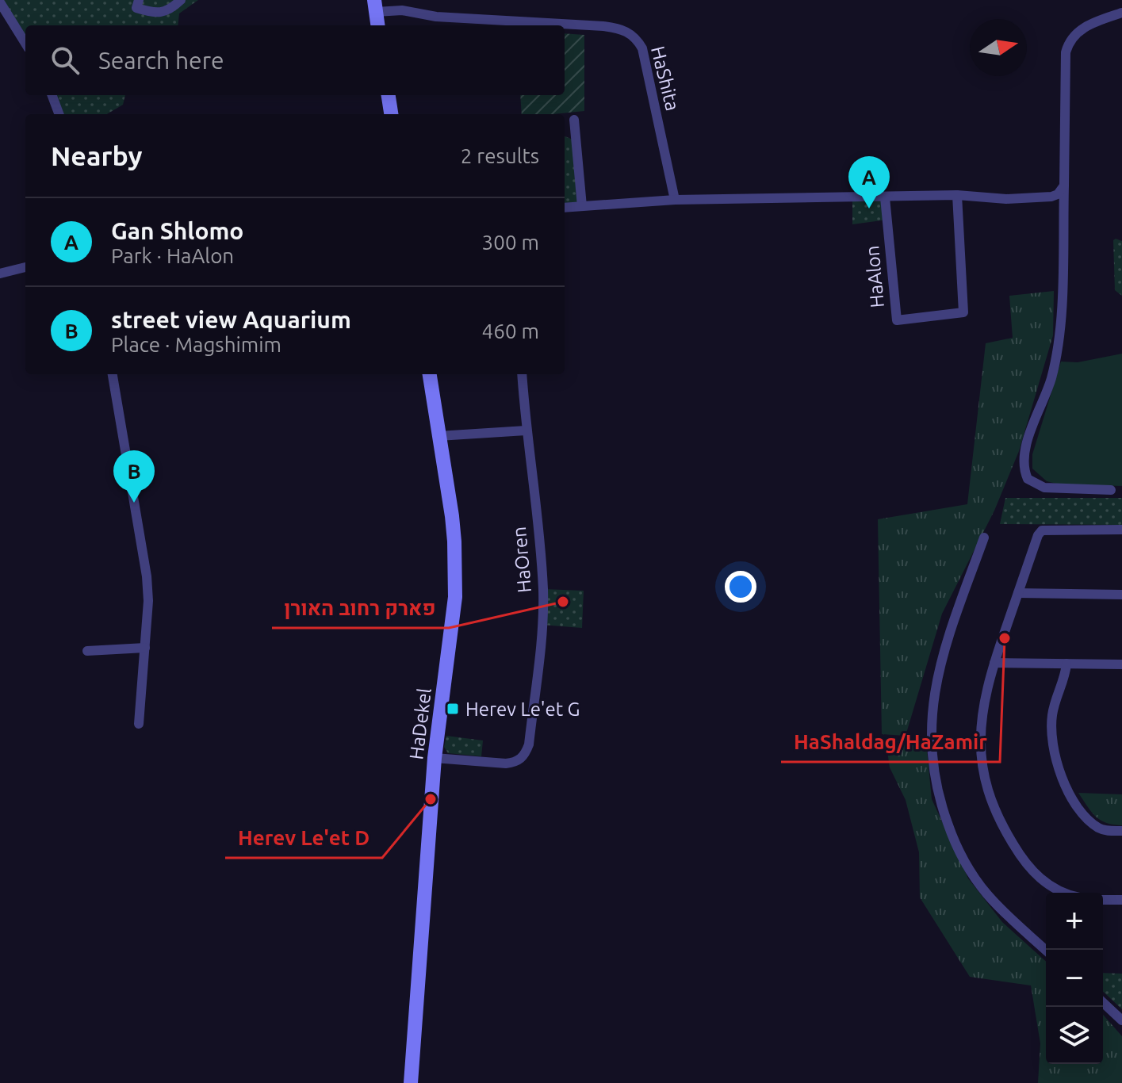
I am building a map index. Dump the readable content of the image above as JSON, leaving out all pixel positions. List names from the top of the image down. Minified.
{"streets":{"street":["HaShita","HaAlon","HaOren","HaDekel"]},"crossings":[["HaOren","HaDekel"]],"places":{"other":["פארק רחוב האורן","HaShaldag/HaZamir","Herev Le'et D"],"transit":["Herev Le'et G"]},"north":"right","page":{"search":"Search here","heading":["Nearby","2 results"],"pins":["A","B"],"list":[{"mark":"A","name":"Gan Shlomo","note":"Park · HaAlon","value":"300 m"},{"mark":"B","name":"street view Aquarium","note":"Place · Magshimim","value":"460 m"}],"map_buttons":["+","−"]}}
